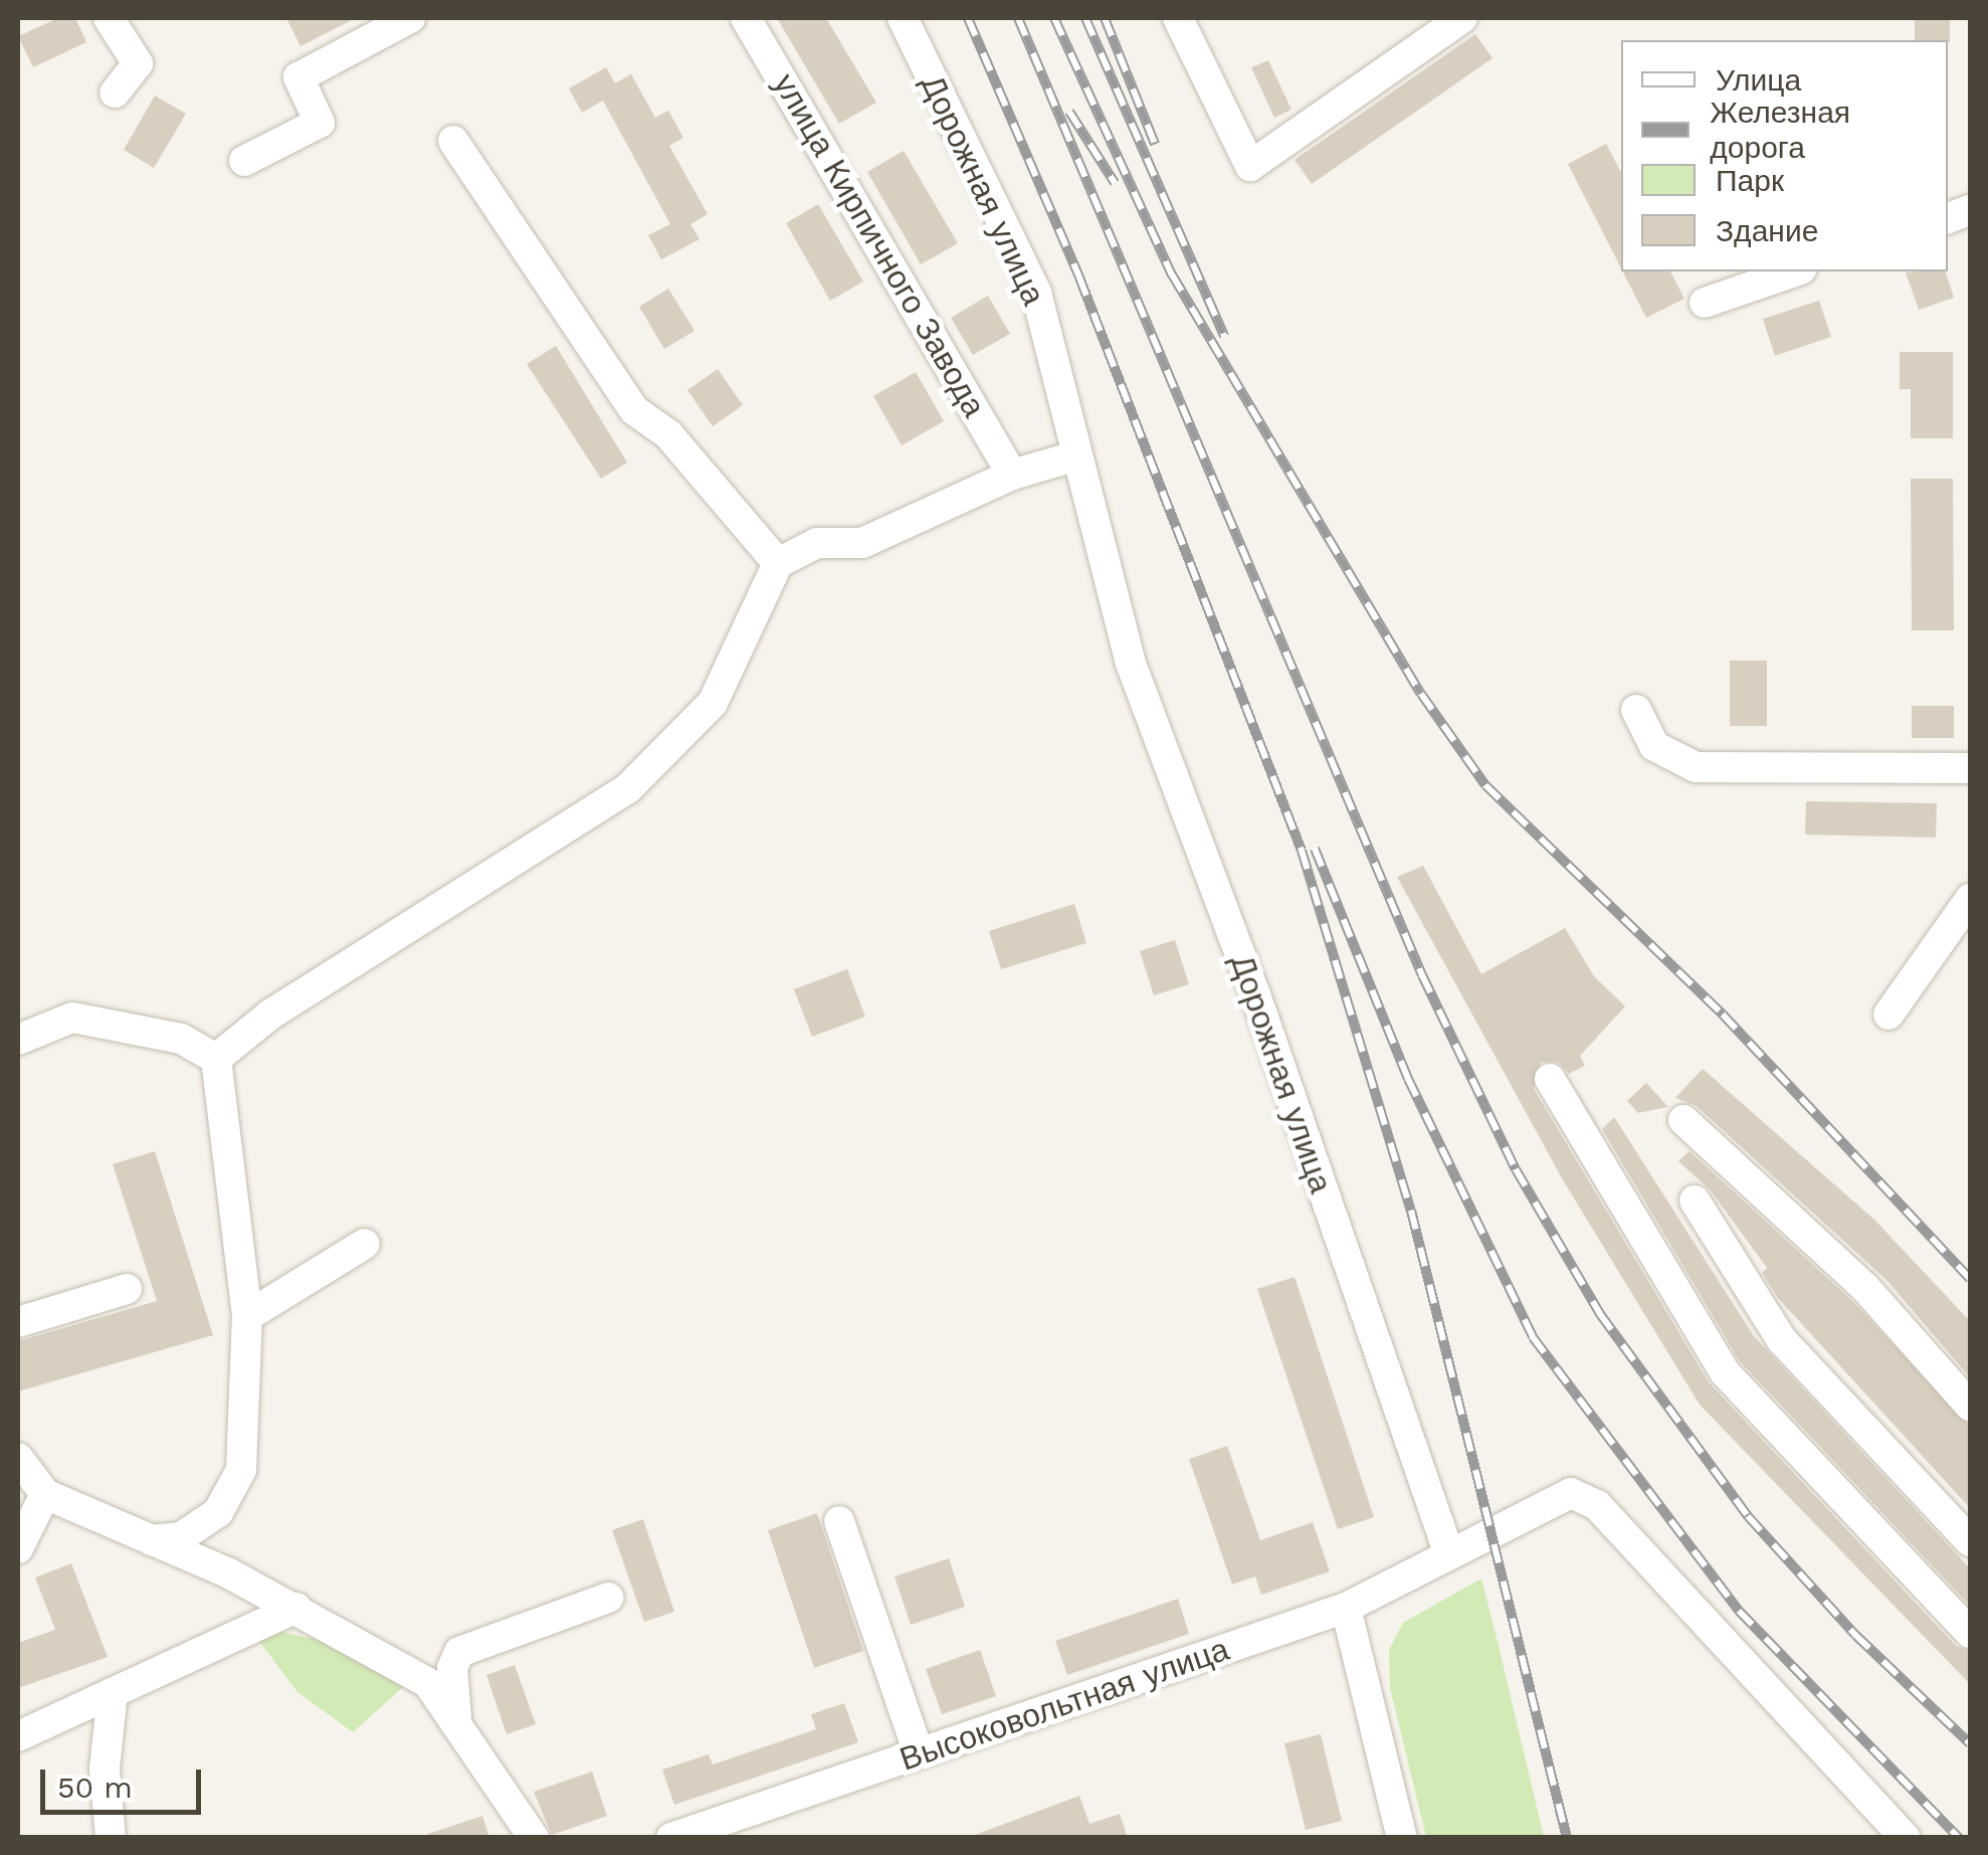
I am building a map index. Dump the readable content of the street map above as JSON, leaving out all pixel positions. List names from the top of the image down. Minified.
{"streets":{"street":["Дорожная улица","улица Кирпичного Завода","Высоковольтная улица"]},"crossings":[["Дорожная улица","Высоковольтная улица"]],"legend":["Улица","Железная дорога","Парк","Здание"],"scale_bar":"50 m"}
